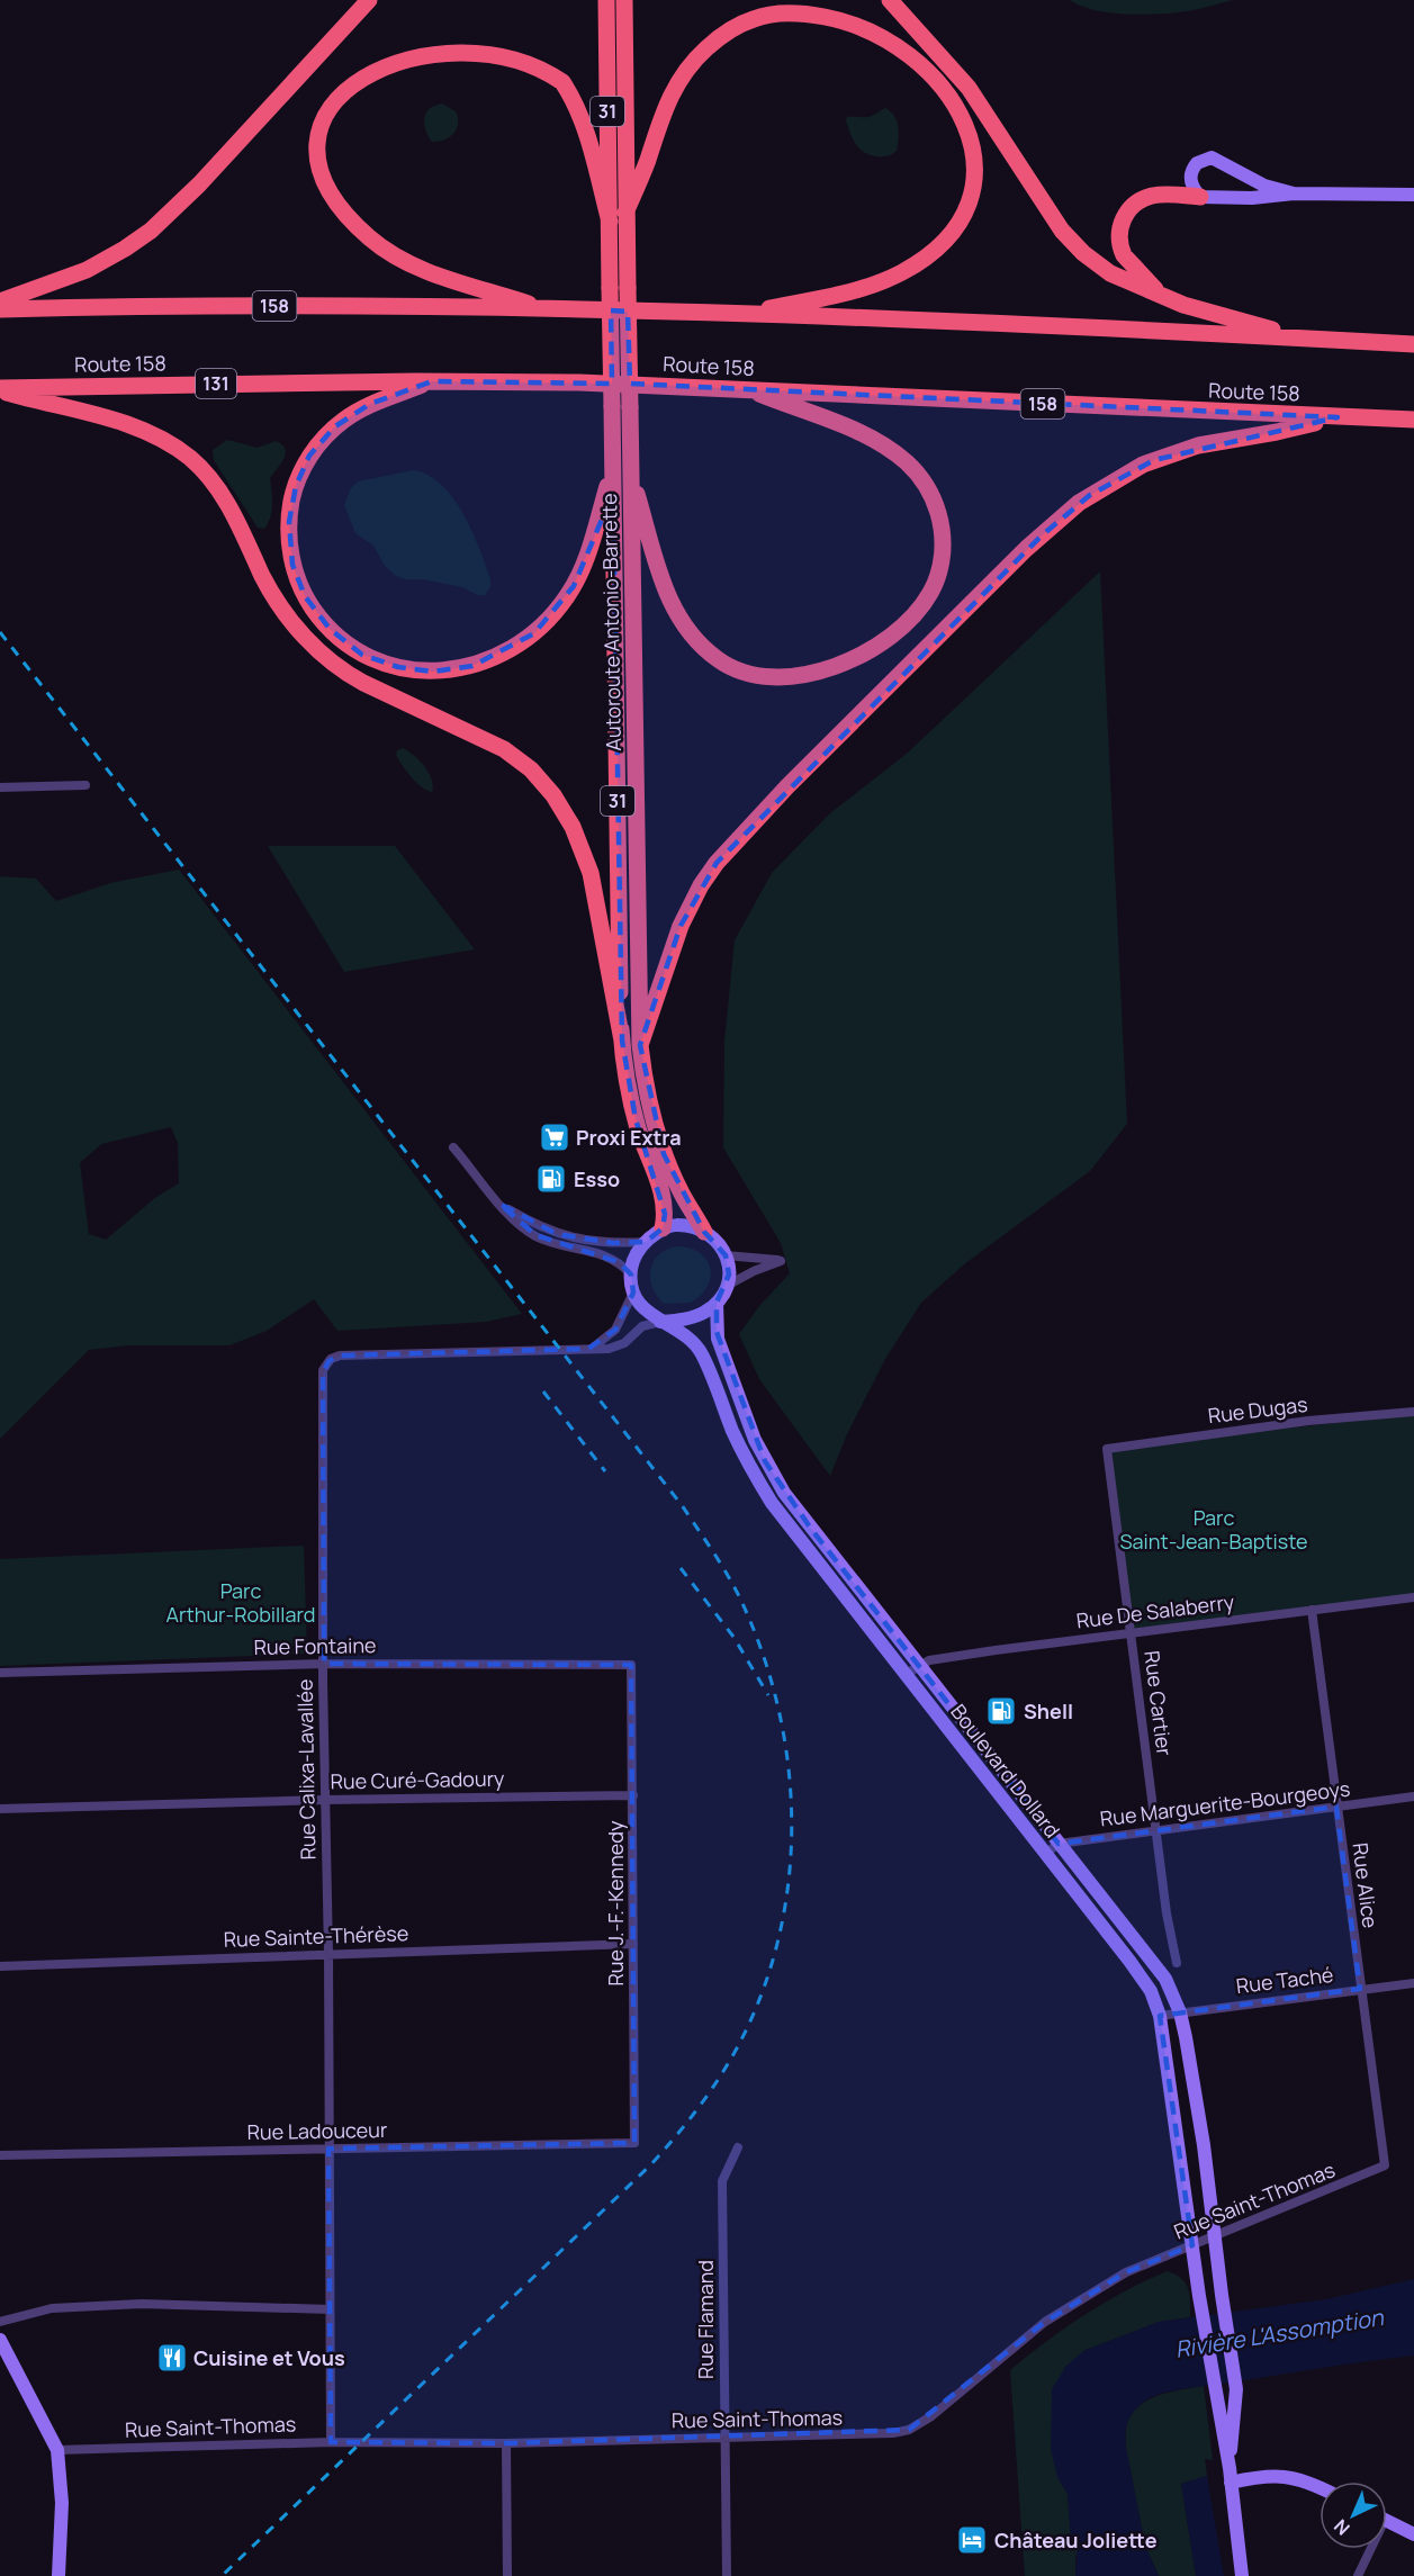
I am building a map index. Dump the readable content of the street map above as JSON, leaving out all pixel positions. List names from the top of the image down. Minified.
{"streets":{"highway":["31","158","Route 158","131","Autoroute Antonio-Barrette"],"main road":["Boulevard Dollard"],"street":["Rue Dugas","Rue De Salaberry","Rue Fontaine","Rue Cartier","Rue Calixa-Lavallée","Rue Curé-Gadoury","Rue Marguerite-Bourgeoys","Rue Alice","Rue J.-F.-Kennedy","Rue Sainte-Thérèse","Rue Taché","Rue Ladouceur","Rue Saint-Thomas","Rue Flamand"]},"crossings":[["Autoroute Antonio-Barrette","Rue Calixa-Lavallée"],["Autoroute Antonio-Barrette","Boulevard Dollard"],["Rue Dugas","Rue Cartier"],["Rue De Salaberry","Rue Cartier"],["Rue De Salaberry","Boulevard Dollard"],["Rue De Salaberry","Rue Alice"],["Rue Fontaine","Rue Calixa-Lavallée"],["Rue Fontaine","Rue J.-F.-Kennedy"],["Rue Cartier","Rue Marguerite-Bourgeoys"],["Rue Calixa-Lavallée","Boulevard Dollard"],["Rue Calixa-Lavallée","Rue Curé-Gadoury"],["Rue Calixa-Lavallée","Rue Sainte-Thérèse"],["Rue Calixa-Lavallée","Rue Ladouceur"],["Rue Calixa-Lavallée","Rue Saint-Thomas"],["Boulevard Dollard","Rue Marguerite-Bourgeoys"],["Boulevard Dollard","Rue Taché"],["Boulevard Dollard","Rue Saint-Thomas"],["Rue Curé-Gadoury","Rue J.-F.-Kennedy"],["Rue Marguerite-Bourgeoys","Rue Alice"],["Rue Alice","Rue Taché"],["Rue Alice","Rue Saint-Thomas"],["Rue J.-F.-Kennedy","Rue Sainte-Thérèse"],["Rue J.-F.-Kennedy","Rue Ladouceur"],["Rue Saint-Thomas","Rue Flamand"]],"water":["Rivière L'Assomption"],"parks":["Parc Saint-Jean-Baptiste","Parc Arthur-Robillard"],"places":{"supermarket":["Proxi Extra"],"fuel station":["Esso","Shell"],"restaurant":["Cuisine et Vous"],"hotel":["Château Joliette"]},"north":"bottom left"}
